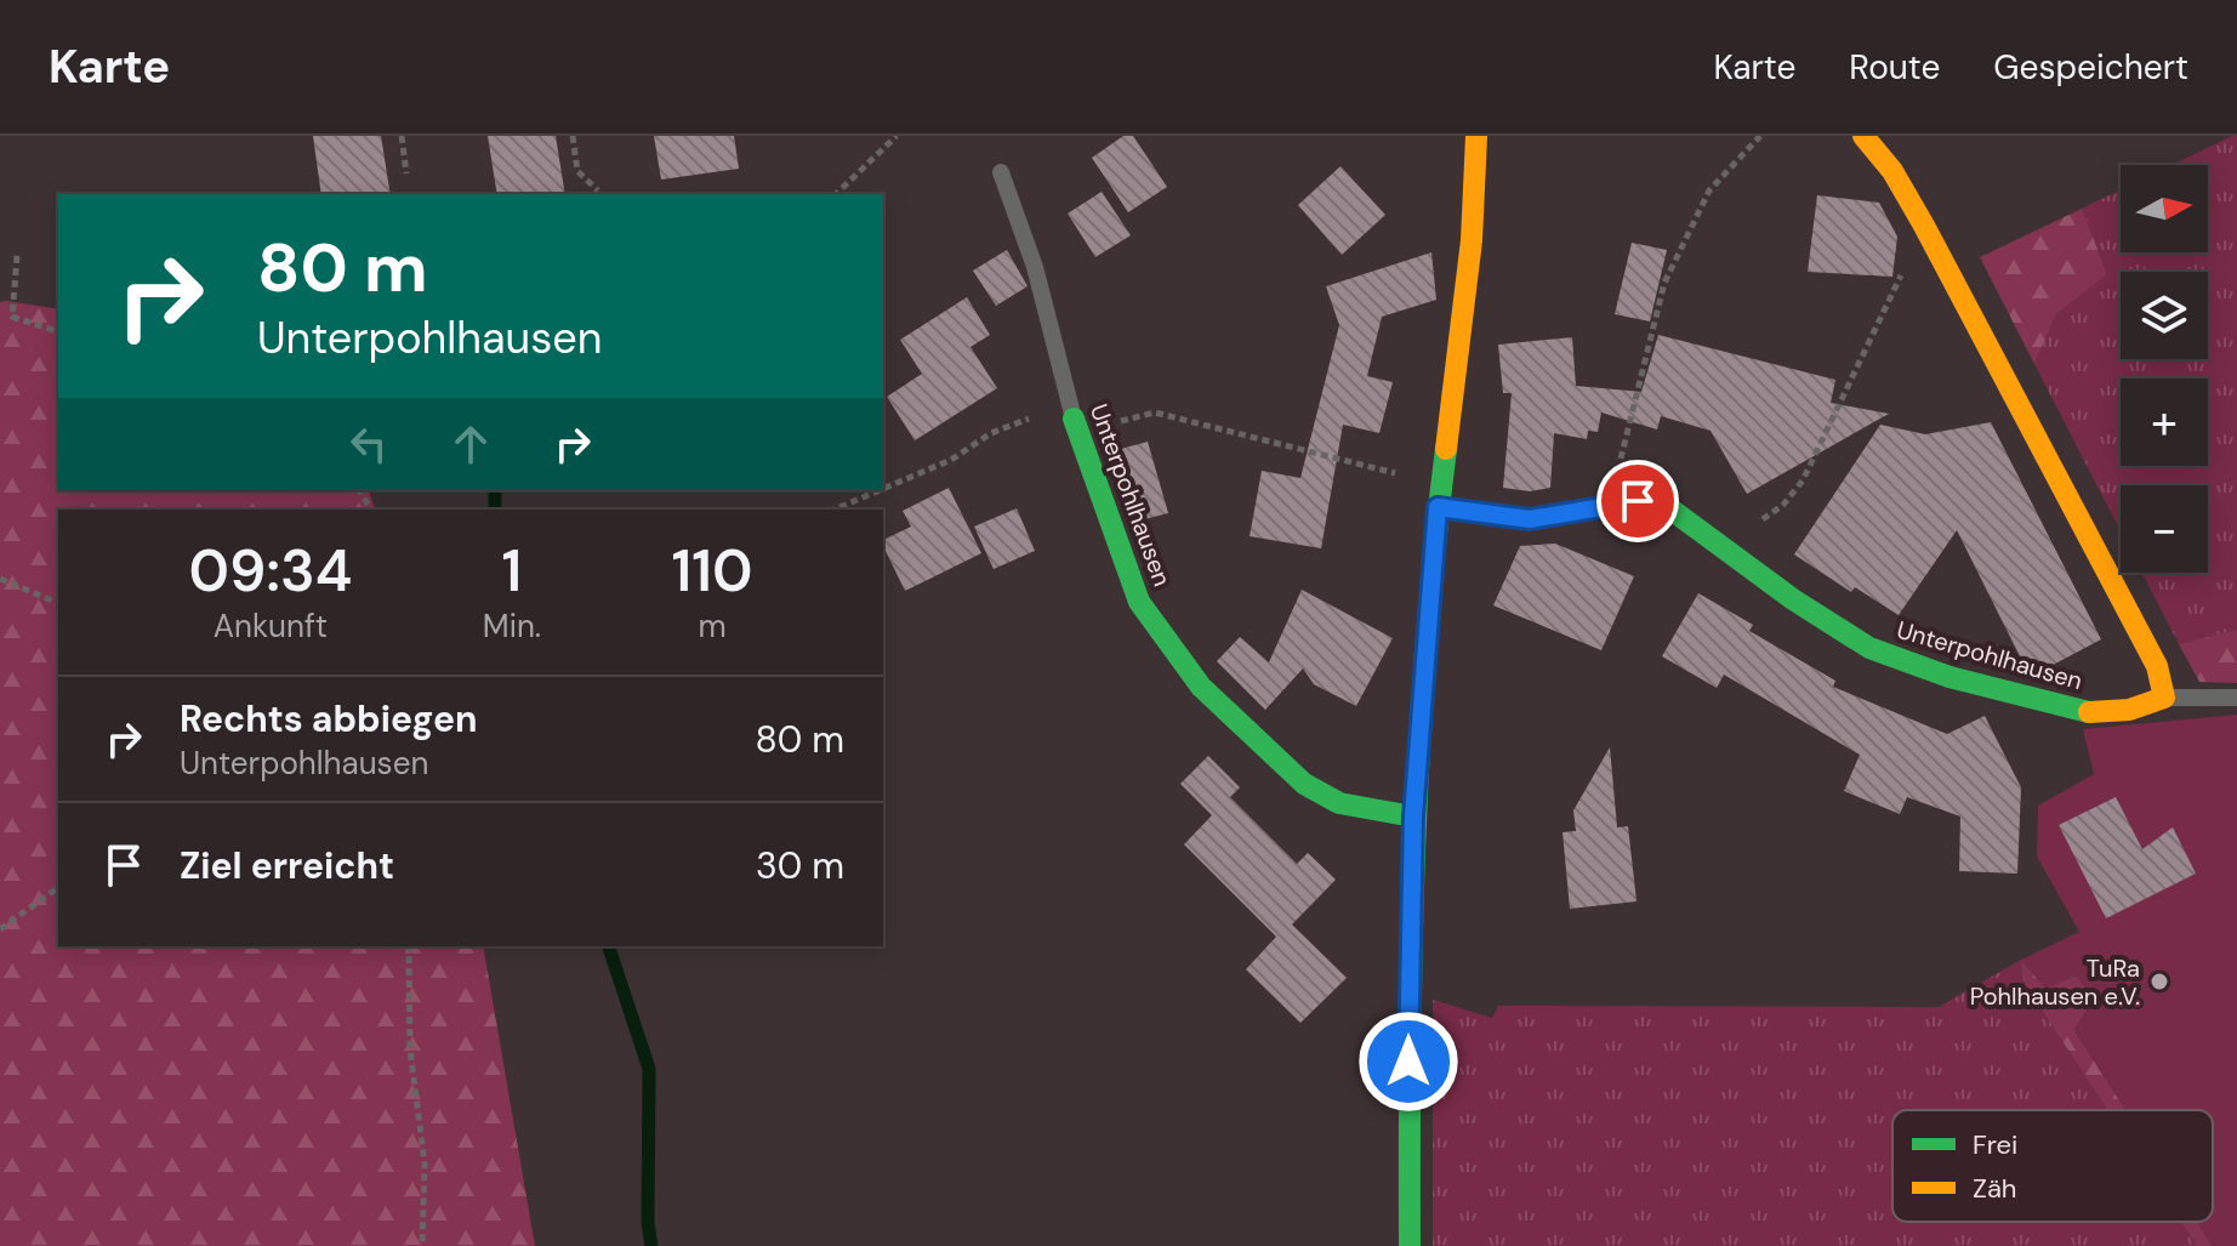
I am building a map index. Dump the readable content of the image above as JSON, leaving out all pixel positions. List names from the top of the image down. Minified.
{"streets":{"street":["Unterpohlhausen"]},"places":["TuRa Pohlhausen e.V."],"legend":["Frei","Zäh"],"north":"right","page":{"header":"Karte","nav":["Karte","Route","Gespeichert"],"map_buttons":["+","−"],"turn":["80 m","Unterpohlhausen"],"eta":["09:34","Ankunft","1","Min.","110","m"],"list":[{"name":"Rechts abbiegen","note":"Unterpohlhausen","value":"80 m"},{"name":"Ziel erreicht","value":"30 m"}]}}
